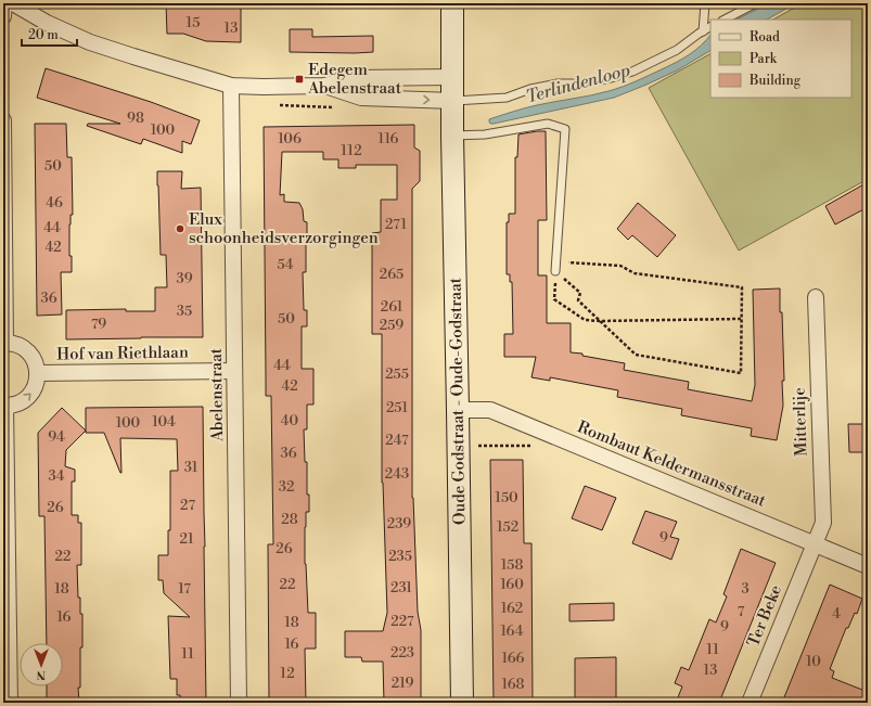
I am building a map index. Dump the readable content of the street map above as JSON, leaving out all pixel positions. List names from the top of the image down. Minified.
{"streets":{"street":["Hof van Riethlaan","Abelenstraat","Oude Godstraat - Oude-Godstraat","Mitterlije","Rombaut Keldermansstraat","Ter Beke"]},"crossings":[["Hof van Riethlaan","Abelenstraat"],["Oude Godstraat - Oude-Godstraat","Rombaut Keldermansstraat"],["Mitterlije","Rombaut Keldermansstraat"],["Mitterlije","Ter Beke"],["Rombaut Keldermansstraat","Ter Beke"]],"water":["Terlindenloop"],"places":{"transit":["Edegem Abelenstraat"],"other":["Elux schoonheidsverzorgingen"]},"house_numbers":["15","13","98","100","106","116","112","50","46","271","44","42","54","265","39","36","261","35","50","79","259","44","255","42","251","40","104","100","94","247","36","31","243","34","32","150","27","26","28","239","152","9","21","26","22","235","158","22","160","231","18","17","3","162","7","4","16","227","18","9","164","16","11","223","11","166","10","13","12","219","168"],"legend":["Road","Park","Building"],"scale_bar":"20 m","north":"bottom"}
